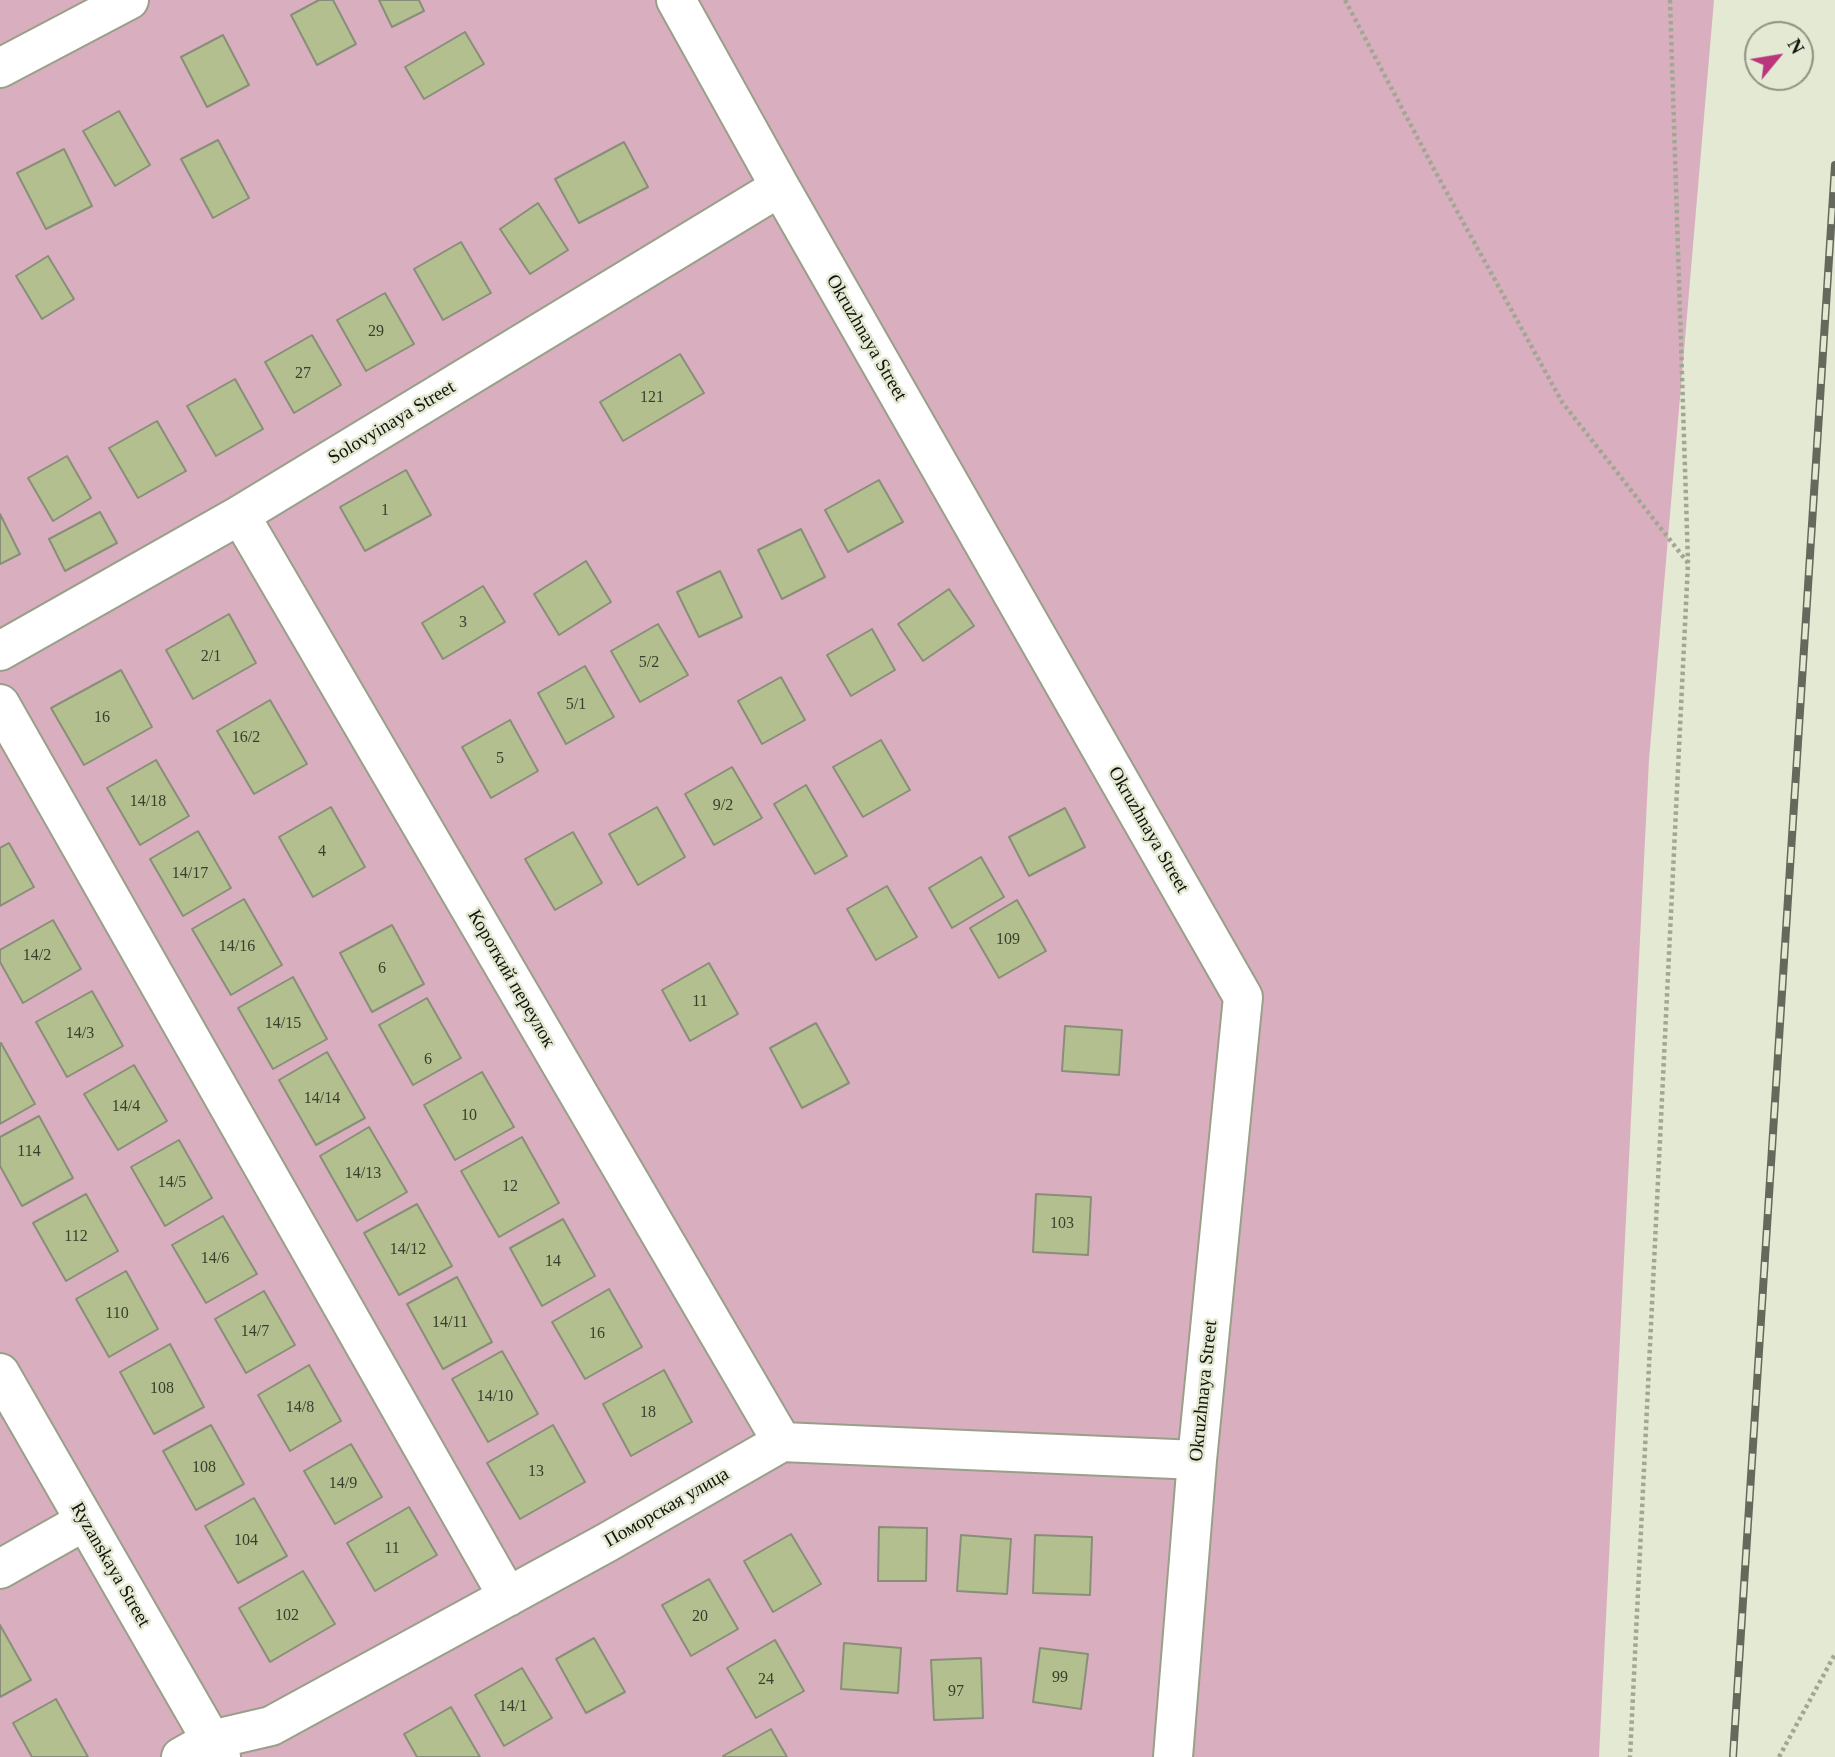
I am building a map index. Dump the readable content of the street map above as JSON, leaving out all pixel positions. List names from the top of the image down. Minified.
{"streets":{"street":["Okruzhnaya Street","Solovyinaya Street","Короткий переулок","Поморская улица","Ryzanskaya Street"]},"crossings":[["Okruzhnaya Street","Solovyinaya Street"],["Solovyinaya Street","Короткий переулок"],["Короткий переулок","Поморская улица"],["Поморская улица","Ryzanskaya Street"]],"house_numbers":["29","27","121","1","3","2/1","5/2","5/1","16","16/2","5","14/18","9/2","4","14/17","109","14/16","14/2","6","11","14/15","14/3","6","14/14","14/4","10","114","14/13","14/5","12","103","112","14/12","14/6","14","110","14/11","14/7","16","108","14/10","14/8","18","108","13","14/9","104","11","102","20","99","24","97","14/1"],"north":"top right"}
